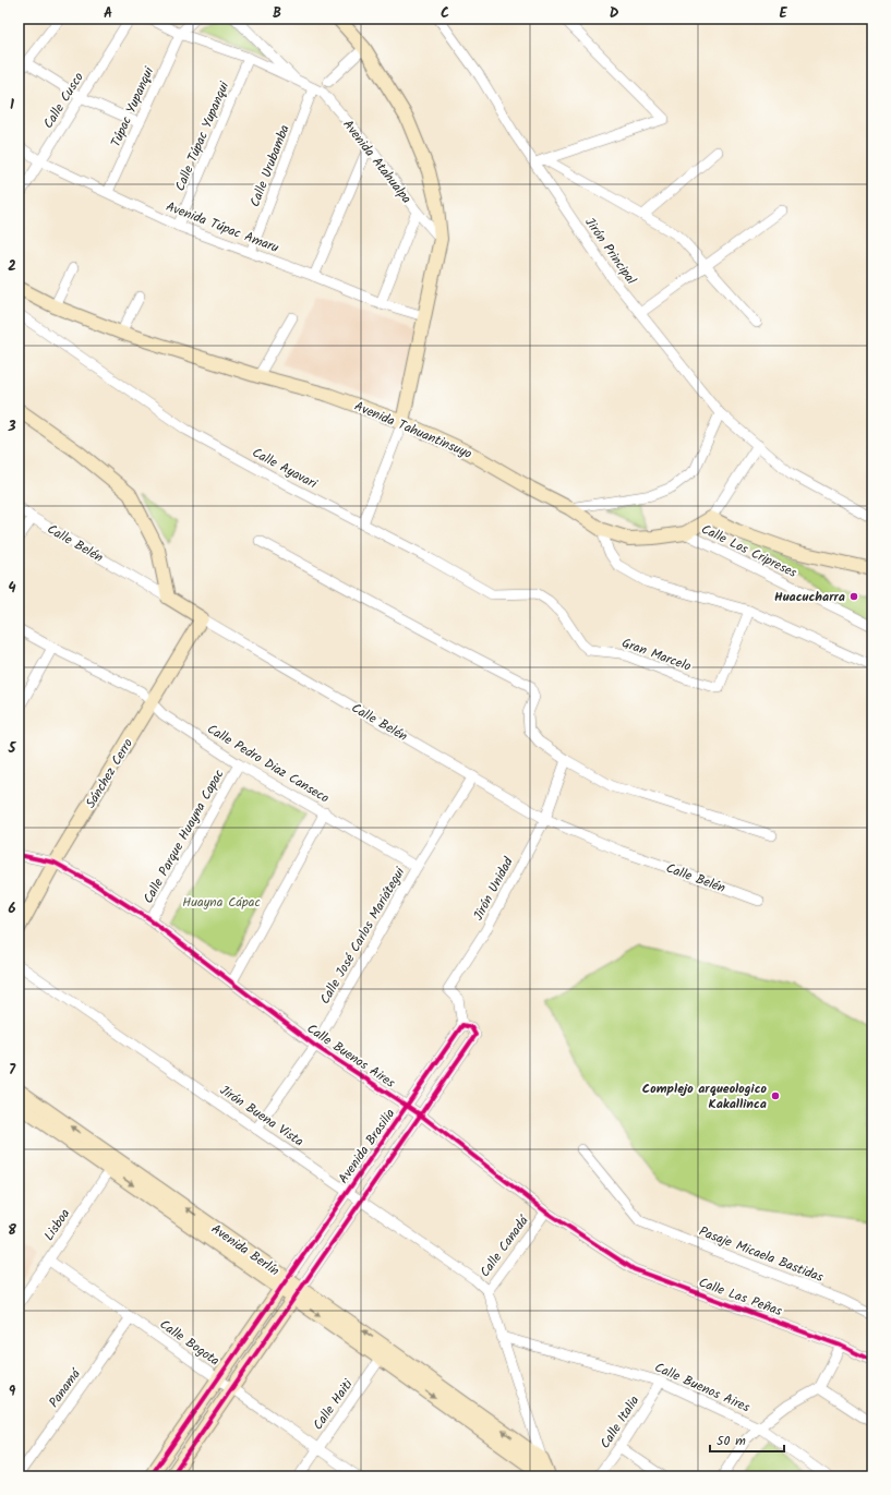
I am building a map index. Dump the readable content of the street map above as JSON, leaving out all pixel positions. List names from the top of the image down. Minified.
{"streets":{"street":["Calle Cusco","Túpac Yupanqui","Calle Túpac Yupanqui","Avenida Atahualpa","Calle Urubamba","Avenida Túpac Amaru","Jirón Principal","Avenida Tahuantinsuyo","Calle Ayavari","Calle Belén","Calle Los Cripreses","Gran Marcelo","Calle Pedro Diaz Canseco","Sánchez Cerro","Calle Parque Huayna Capac","Jirón Unidad","Calle José Carlos Mariátegui","Calle Buenos Aires","Jirón Buena Vista","Avenida Brasilia","Lisboa","Calle Canadá","Avenida Berlín","Pasaje Micaela Bastidas","Calle Las Peñas","Calle Bogota","Panamá","Calle Haiti","Calle Italia"]},"crossings":[["Calle Cusco","Avenida Túpac Amaru"],["Túpac Yupanqui","Avenida Túpac Amaru"],["Calle Túpac Yupanqui","Avenida Túpac Amaru"],["Avenida Atahualpa","Calle Urubamba"],["Avenida Atahualpa","Avenida Túpac Amaru"],["Avenida Atahualpa","Avenida Tahuantinsuyo"],["Calle Urubamba","Avenida Túpac Amaru"],["Avenida Tahuantinsuyo","Calle Los Cripreses"],["Calle Ayavari","Gran Marcelo"],["Calle Belén","Sánchez Cerro"],["Calle Belén","Jirón Unidad"],["Calle Belén","Calle José Carlos Mariátegui"],["Calle Pedro Diaz Canseco","Sánchez Cerro"],["Calle Pedro Diaz Canseco","Calle Parque Huayna Capac"],["Calle Pedro Diaz Canseco","Calle José Carlos Mariátegui"],["Sánchez Cerro","Calle Buenos Aires"],["Calle Parque Huayna Capac","Calle Buenos Aires"],["Jirón Unidad","Avenida Brasilia"],["Calle José Carlos Mariátegui","Calle Buenos Aires"],["Calle José Carlos Mariátegui","Jirón Buena Vista"],["Calle Buenos Aires","Avenida Brasilia"],["Calle Buenos Aires","Calle Las Peñas"],["Calle Buenos Aires","Calle Italia"],["Jirón Buena Vista","Avenida Brasilia"],["Jirón Buena Vista","Calle Canadá"],["Avenida Brasilia","Avenida Berlín"],["Avenida Brasilia","Calle Bogota"],["Lisboa","Avenida Berlín"],["Lisboa","Calle Bogota"],["Avenida Berlín","Calle Haiti"],["Calle Bogota","Panamá"],["Calle Bogota","Calle Haiti"]],"parks":["Huayna Cápac"],"places":["Huacucharra","Complejo arqueologico Kakallinca"],"scale_bar":"50 m","grid":{"columns":["A","B","C","D","E"],"rows":["1","2","3","4","5","6","7","8","9"]}}
